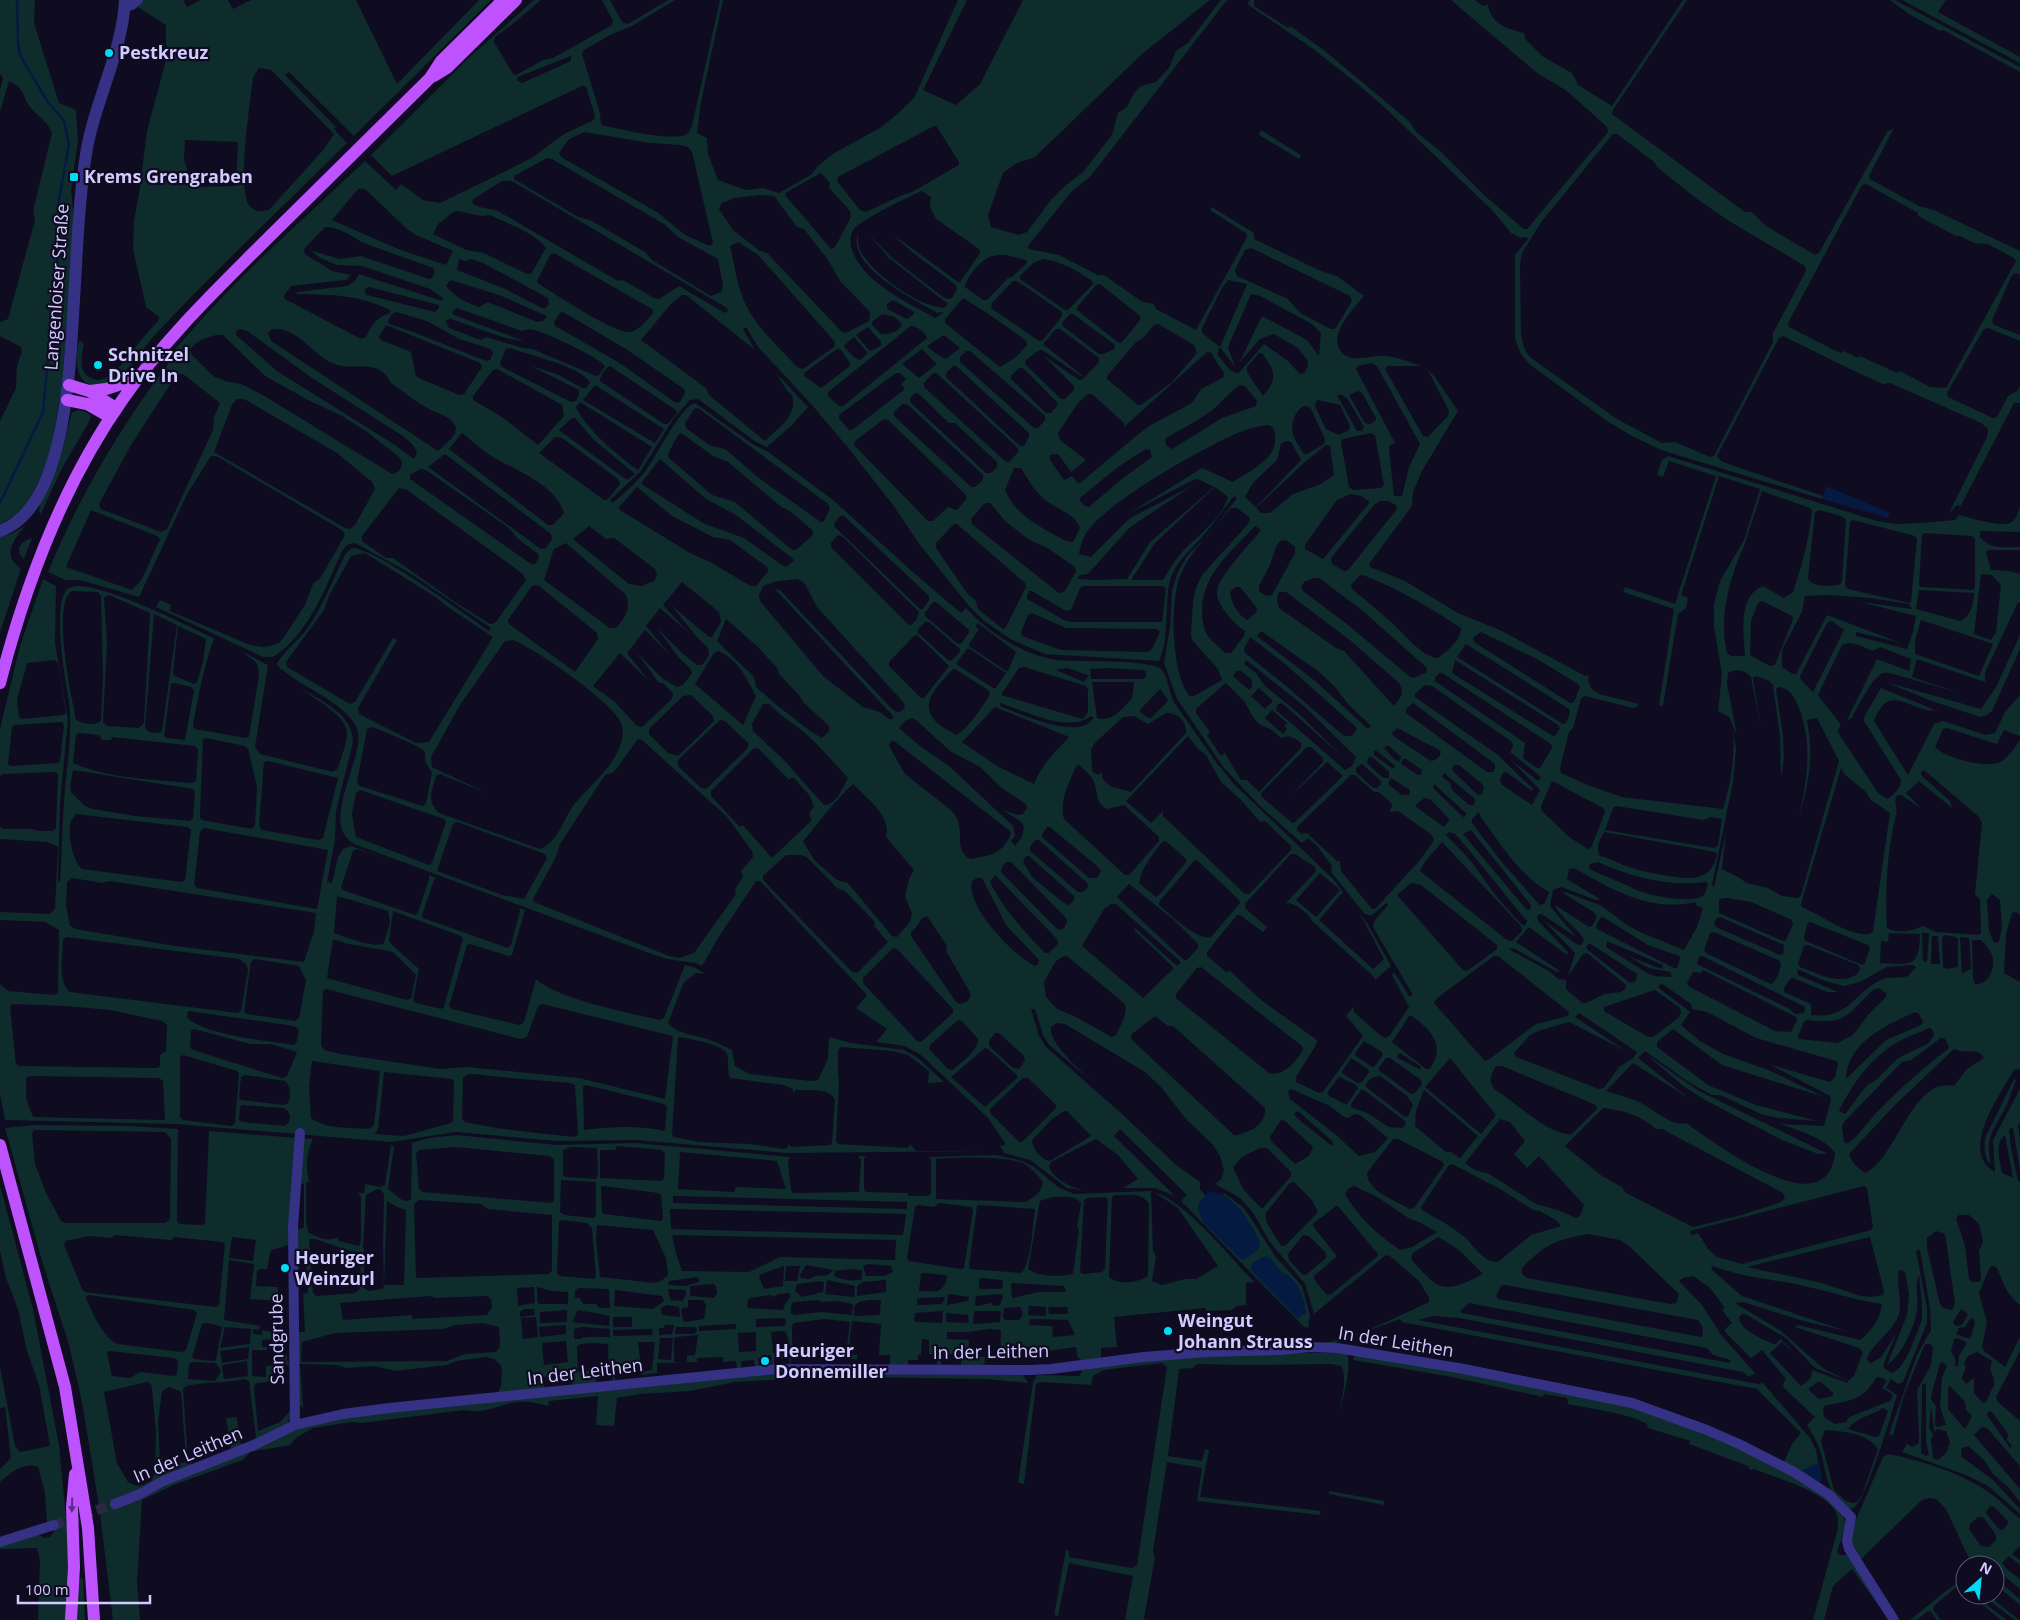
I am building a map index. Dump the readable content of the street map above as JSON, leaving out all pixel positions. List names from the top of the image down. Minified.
{"streets":{"street":["Langenloiser Straße","Sandgrube","In der Leithen"]},"crossings":[["Sandgrube","In der Leithen"]],"places":{"other":["Pestkreuz","Schnitzel Drive In","Heuriger Weinzurl","Weingut Johann Strauss","Heuriger Donnemiller"],"transit":["Krems Grengraben"]},"scale_bar":"100 m","north":"top right"}
